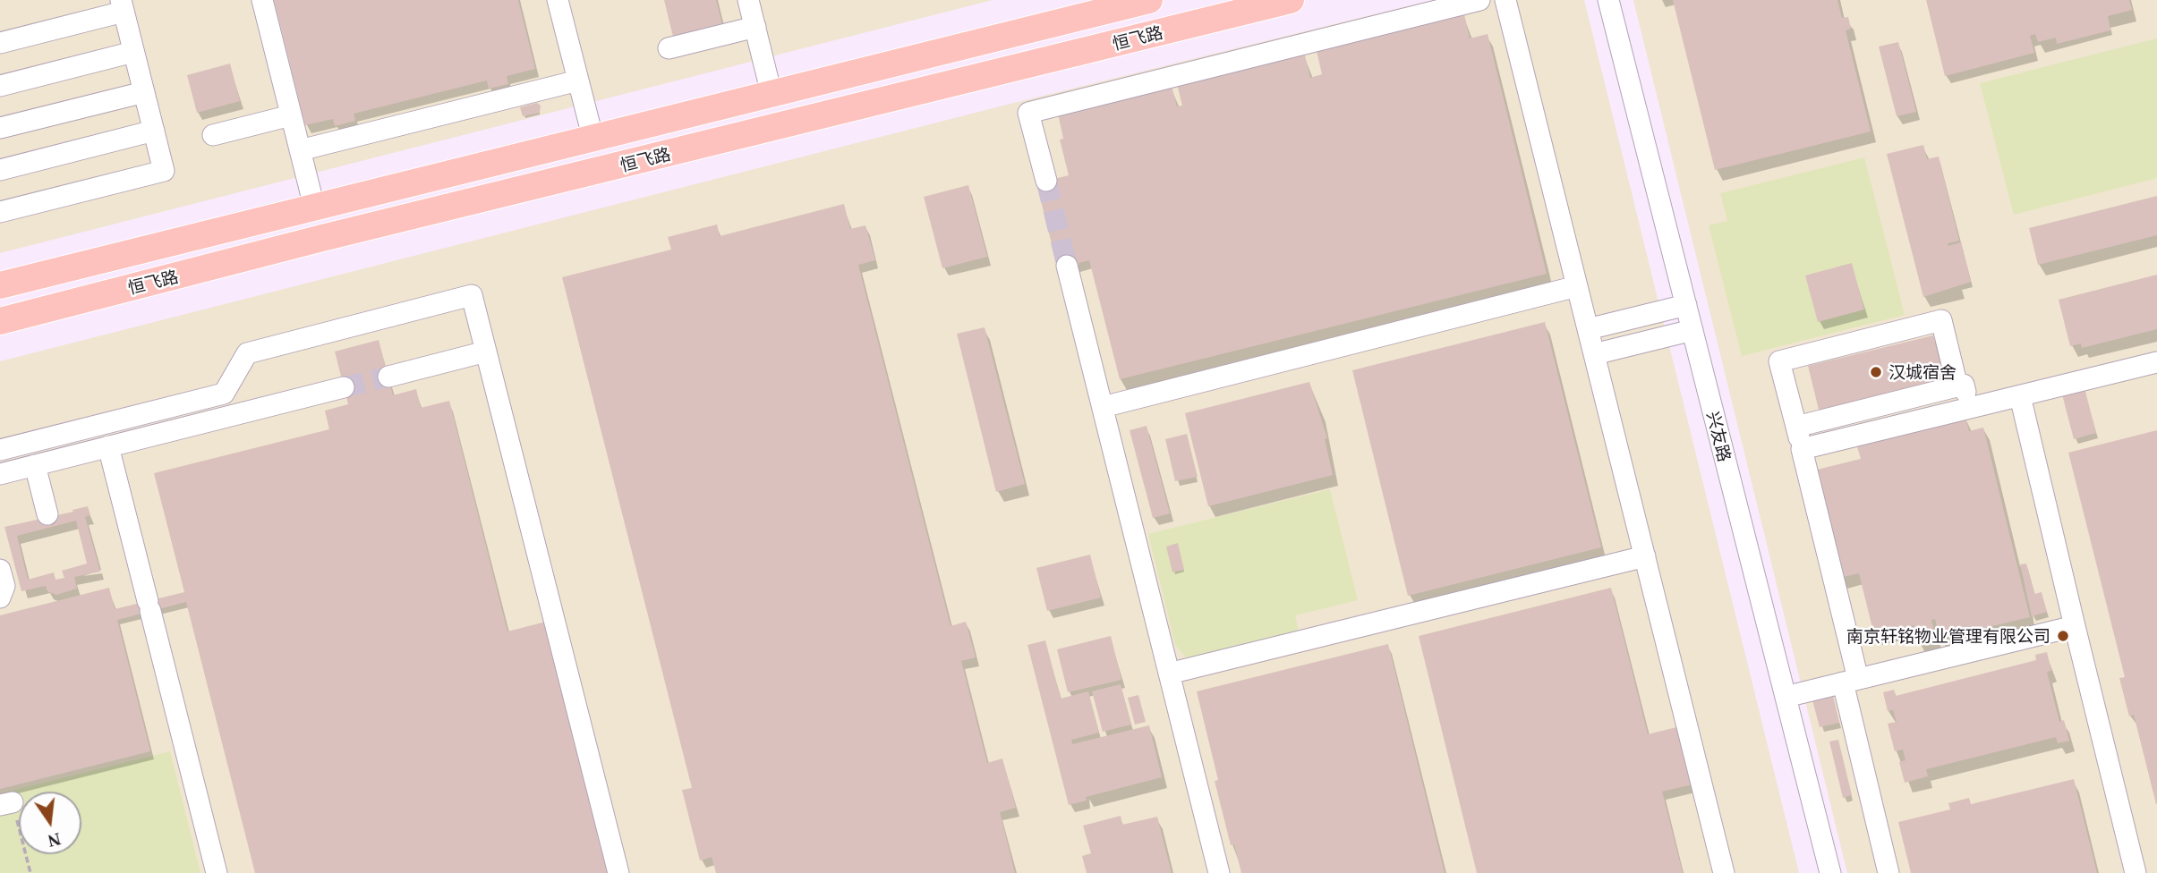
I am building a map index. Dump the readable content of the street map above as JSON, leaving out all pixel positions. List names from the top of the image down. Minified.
{"streets":{"main road":["恒飞路"],"street":["兴友路"]},"places":["汉城宿舍","南京轩铭物业管理有限公司"],"north":"bottom"}
